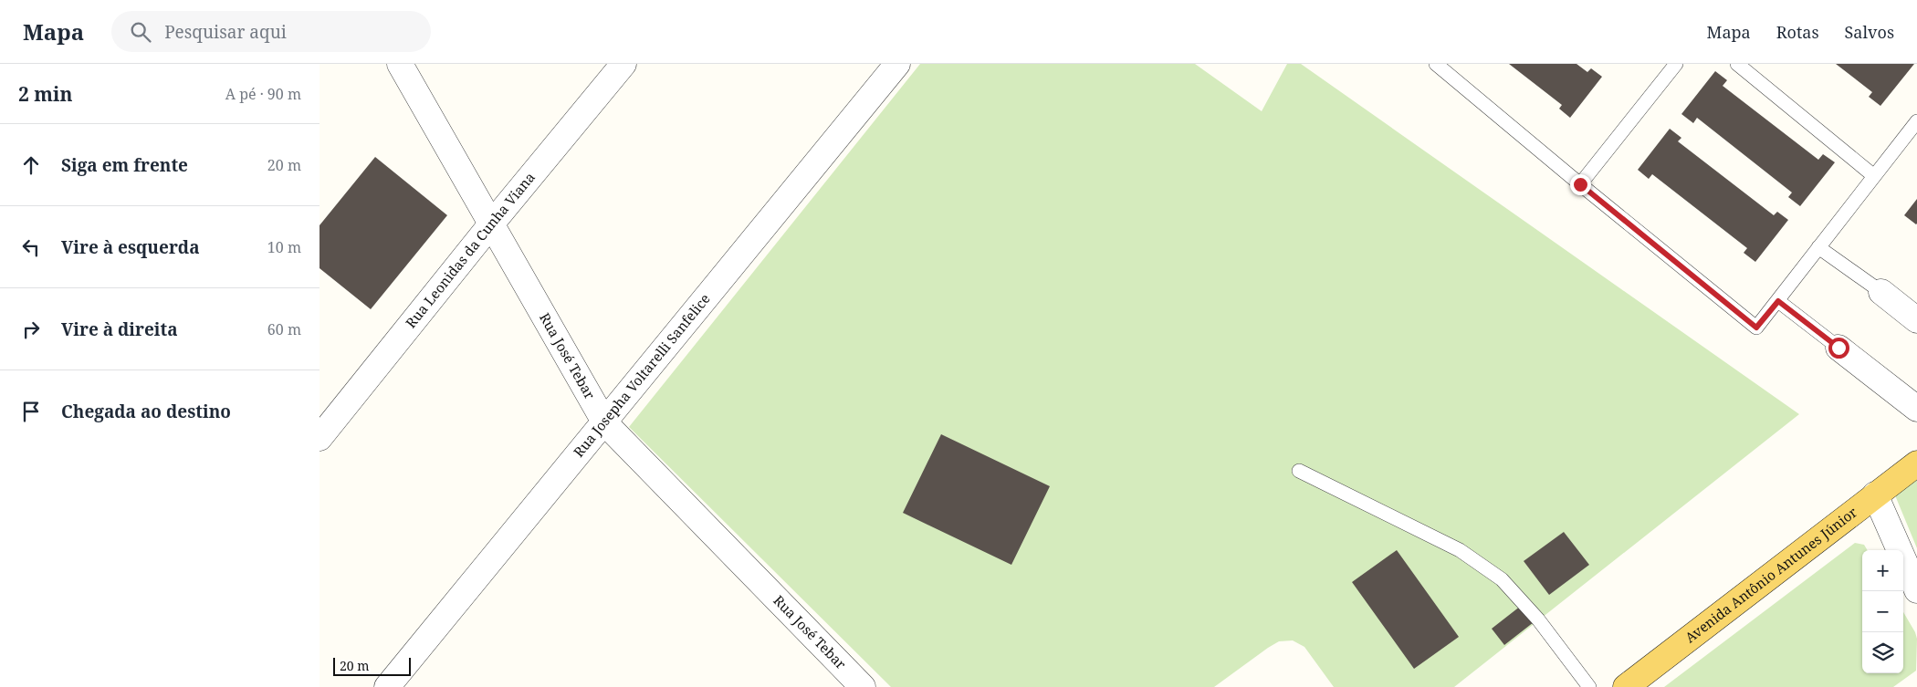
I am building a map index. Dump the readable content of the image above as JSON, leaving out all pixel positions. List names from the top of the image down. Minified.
{"streets":{"main road":["Avenida Antônio Antunes Júnior"],"street":["Rua Leonidas da Cunha Viana","Rua José Tebar","Rua Josepha Voltarelli Sanfelice"]},"crossings":[["Rua Leonidas da Cunha Viana","Rua José Tebar"],["Rua José Tebar","Rua Josepha Voltarelli Sanfelice"]],"scale_bar":"20 m","page":{"header":"Mapa","search":"Pesquisar aqui","nav":["Mapa","Rotas","Salvos"],"heading":["2 min","A pé · 90 m"],"list":[["Siga em frente","20 m"],["Vire à esquerda","10 m"],["Vire à direita","60 m"],"Chegada ao destino"],"map_buttons":["+","−"],"scale":"20 m"}}
